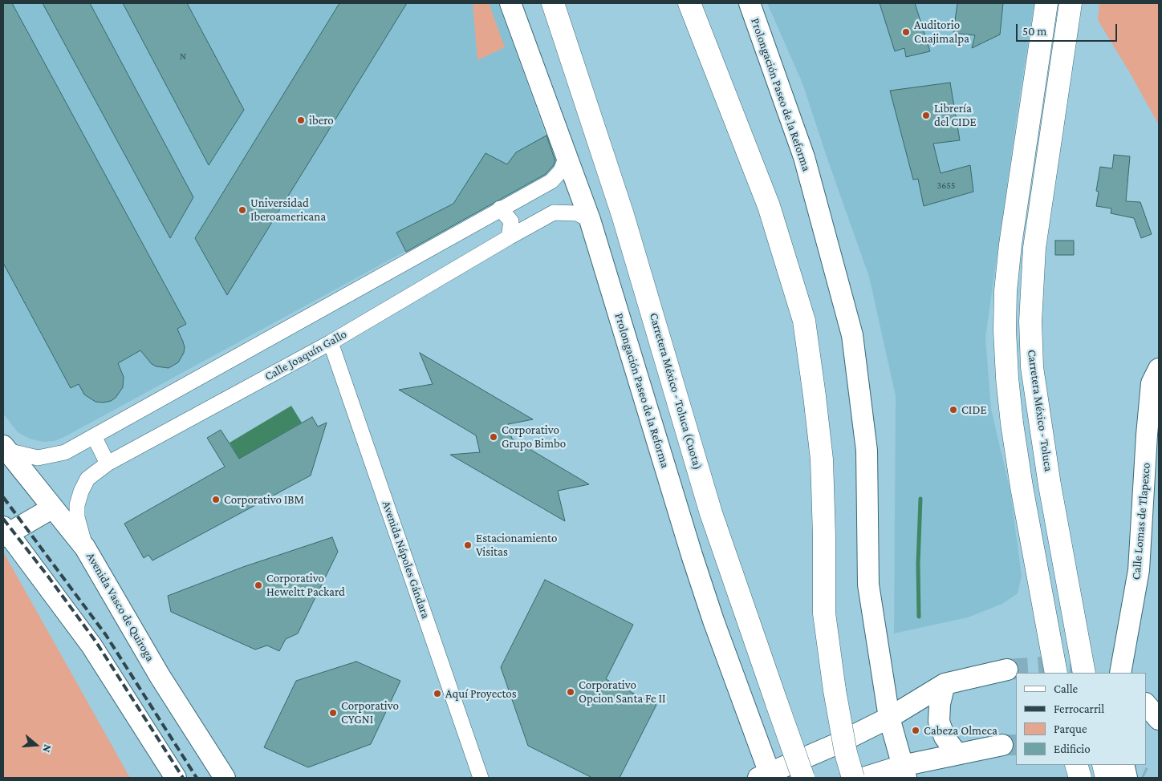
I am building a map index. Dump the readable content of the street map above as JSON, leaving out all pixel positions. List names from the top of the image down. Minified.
{"streets":{"main road":["Prolongación Paseo de la Reforma","Carretera México - Toluca (Cuota)","Carretera México - Toluca","Calle Lomas de Tlapexco","Avenida Vasco de Quiroga"],"street":["Calle Joaquín Gallo","Avenida Nápoles Gándara"]},"crossings":[["Prolongación Paseo de la Reforma","Calle Joaquín Gallo"],["Calle Joaquín Gallo","Avenida Nápoles Gándara"],["Calle Joaquín Gallo","Avenida Vasco de Quiroga"]],"places":["Auditorio Cuajimalpa","Librería del CIDE","ibero","Universidad Iberoamericana","CIDE","Corporativo Grupo Bimbo","Corporativo IBM","Estacionamiento Visitas","Corporativo Heweltt Packard","Corporativo Opcion Santa Fe II","Aquí Proyectos","Corporativo CYGNI","Cabeza Olmeca"],"house_numbers":["N","3655"],"legend":["Calle","Ferrocarril","Parque","Edificio"],"scale_bar":"50 m","north":"right"}
